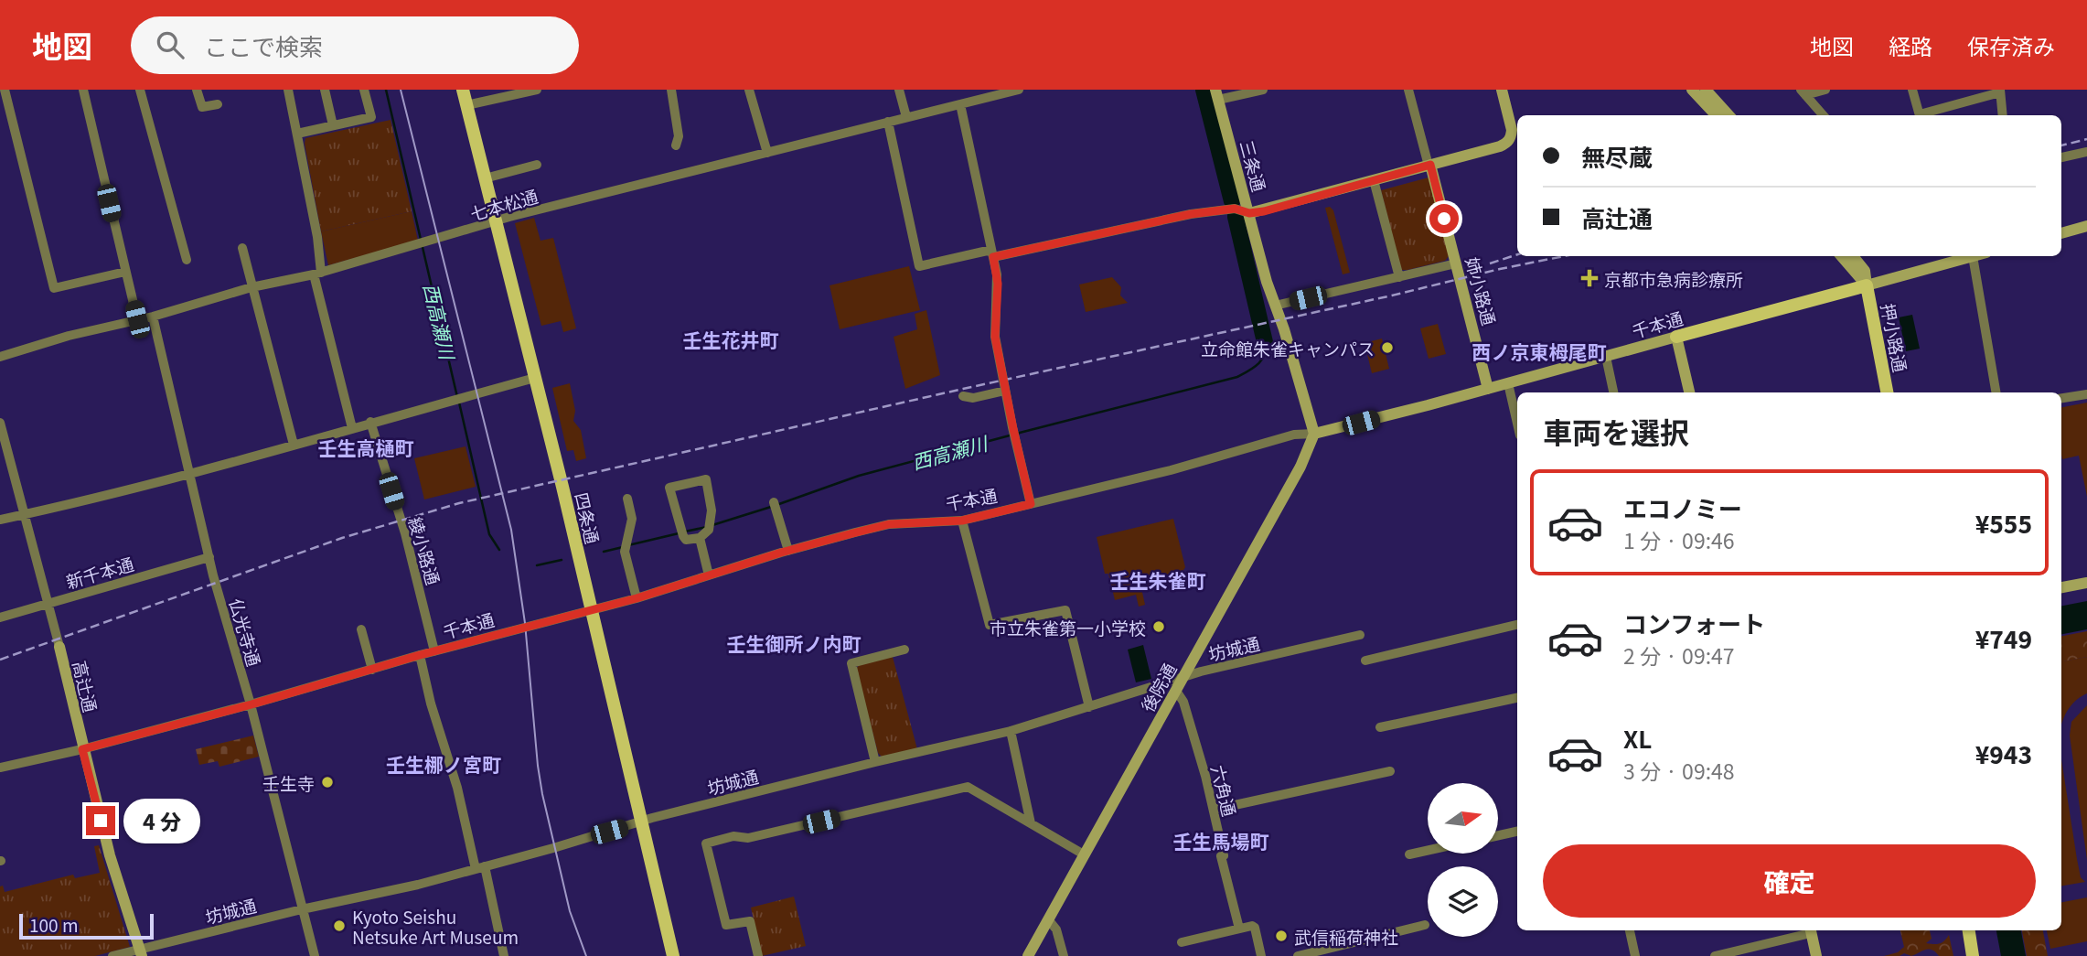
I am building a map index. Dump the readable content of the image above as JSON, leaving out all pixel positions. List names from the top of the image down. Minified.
{"streets":{"main road":["千本通","押小路通","四条通"],"street":["三条通","七本松通","姉小路通","綾小路通","新千本通","仏光寺通","坊城通","高辻通","後院通","六角通"]},"crossings":[["三条通","千本通"],["三条通","後院通"],["七本松通","四条通"],["七本松通","仏光寺通"],["姉小路通","千本通"],["千本通","押小路通"],["千本通","四条通"],["千本通","綾小路通"],["千本通","仏光寺通"],["千本通","高辻通"],["千本通","後院通"],["四条通","坊城通"],["新千本通","仏光寺通"],["新千本通","高辻通"],["仏光寺通","坊城通"],["坊城通","高辻通"],["坊城通","後院通"],["後院通","六角通"]],"districts":["壬生花井町","西ノ京東栂尾町","壬生高樋町","壬生朱雀町","壬生御所ノ内町","壬生梛ノ宮町","壬生馬場町"],"water":["西高瀬川"],"places":{"health":["京都市急病診療所"],"other":["立命館朱雀キャンパス","市立朱雀第一小学校","壬生寺","Kyoto Seishu Netsuke Art Museum","武信稲荷神社"]},"scale_bar":"100 m","north":"right","page":{"header":"地図","search":"ここで検索","nav":["地図","経路","保存済み"],"banner":["無尽蔵","高辻通"],"heading":"車両を選択","list":[{"name":"エコノミー","note":"1 分 · 09:46","value":"¥555"},{"name":"コンフォート","note":"2 分 · 09:47","value":"¥749"},{"name":"XL","note":"3 分 · 09:48","value":"¥943"}],"bubble":"4 分","buttons":"確定","scale":"100 m"}}
